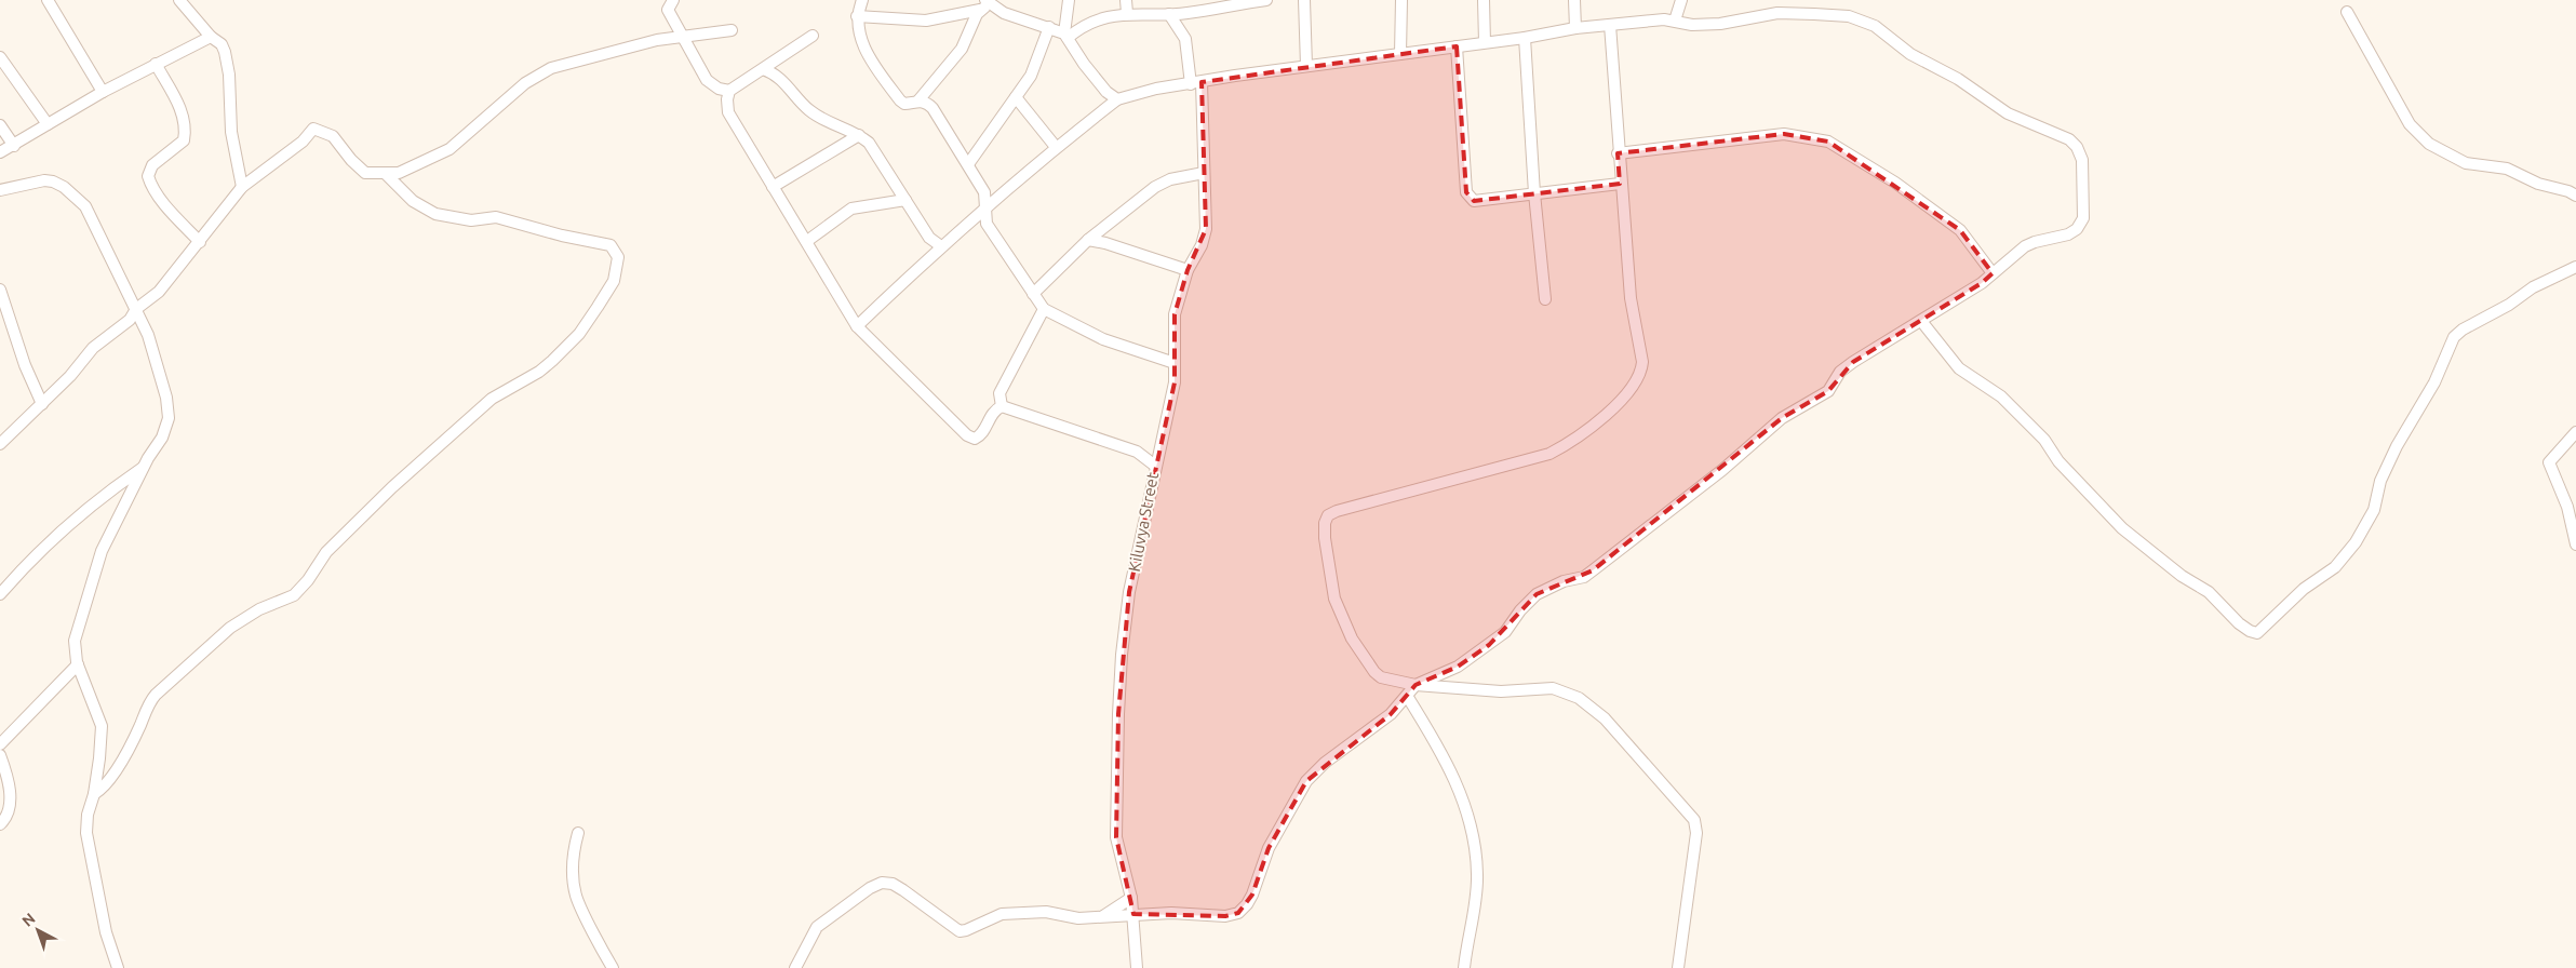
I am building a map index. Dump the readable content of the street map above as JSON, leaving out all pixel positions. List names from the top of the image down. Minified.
{"streets":{"street":["Kiluvya Street"]},"north":"top left"}
